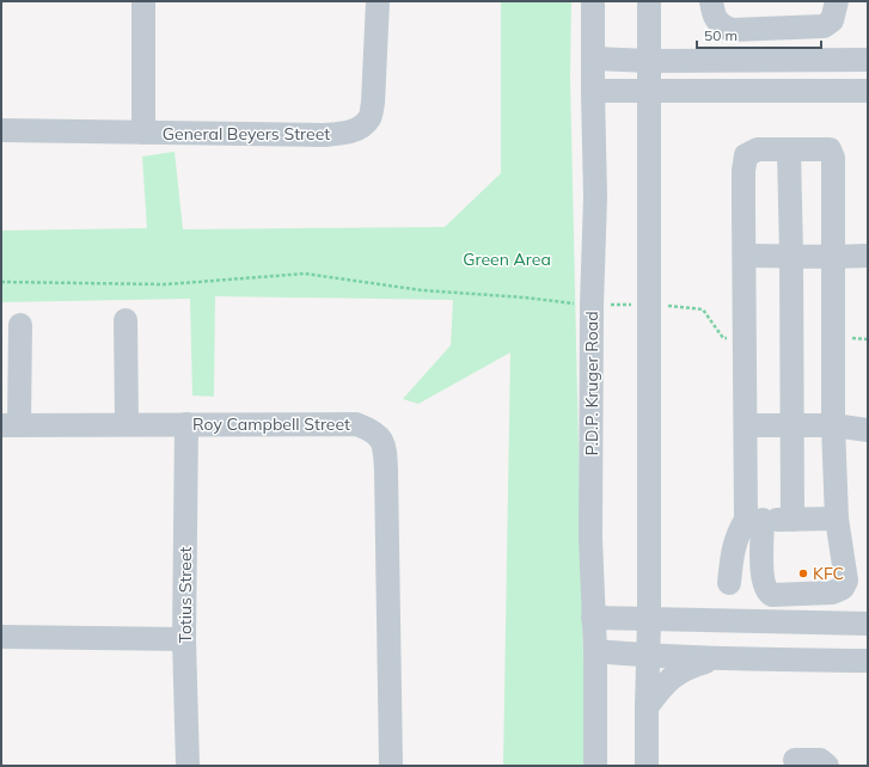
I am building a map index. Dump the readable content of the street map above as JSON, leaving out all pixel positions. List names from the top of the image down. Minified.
{"streets":{"street":["General Beyers Street","P.D.P. Kruger Road","Roy Campbell Street","Totius Street"]},"crossings":[["Roy Campbell Street","Totius Street"]],"parks":["Green Area"],"places":["KFC"],"scale_bar":"50 m"}
